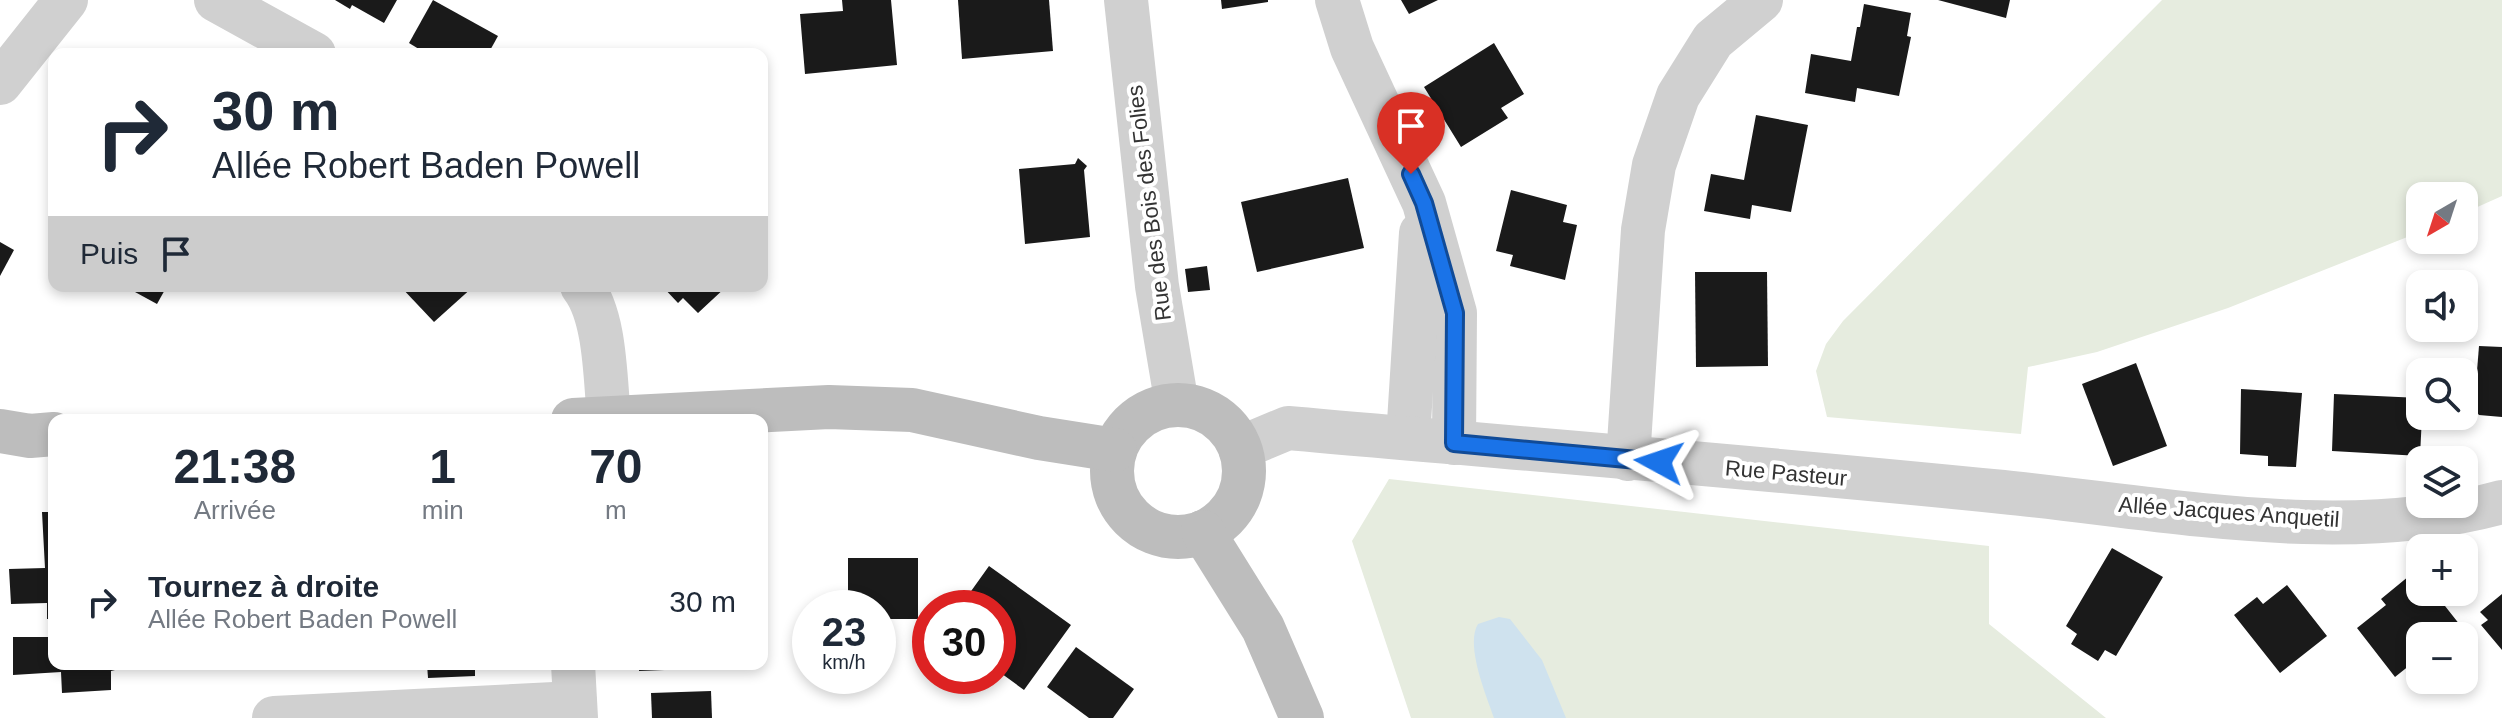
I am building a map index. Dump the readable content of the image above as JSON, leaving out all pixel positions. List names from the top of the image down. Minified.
{"streets":{"street":["Rue des Bois des Folies","Rue Pasteur","Allée Jacques Anquetil"]},"crossings":[["Rue des Bois des Folies","Rue Pasteur"],["Rue Pasteur","Allée Jacques Anquetil"]],"north":"bottom left","page":{"turn":["30 m","Allée Robert Baden Powell"],"map_buttons":["+","−"],"then":"Puis","eta":["21:38","Arrivée","1","min","70","m"],"list":[{"name":"Tournez à droite","note":"Allée Robert Baden Powell","value":"30 m"}],"speed":"23 km/h","limit":"30"}}
